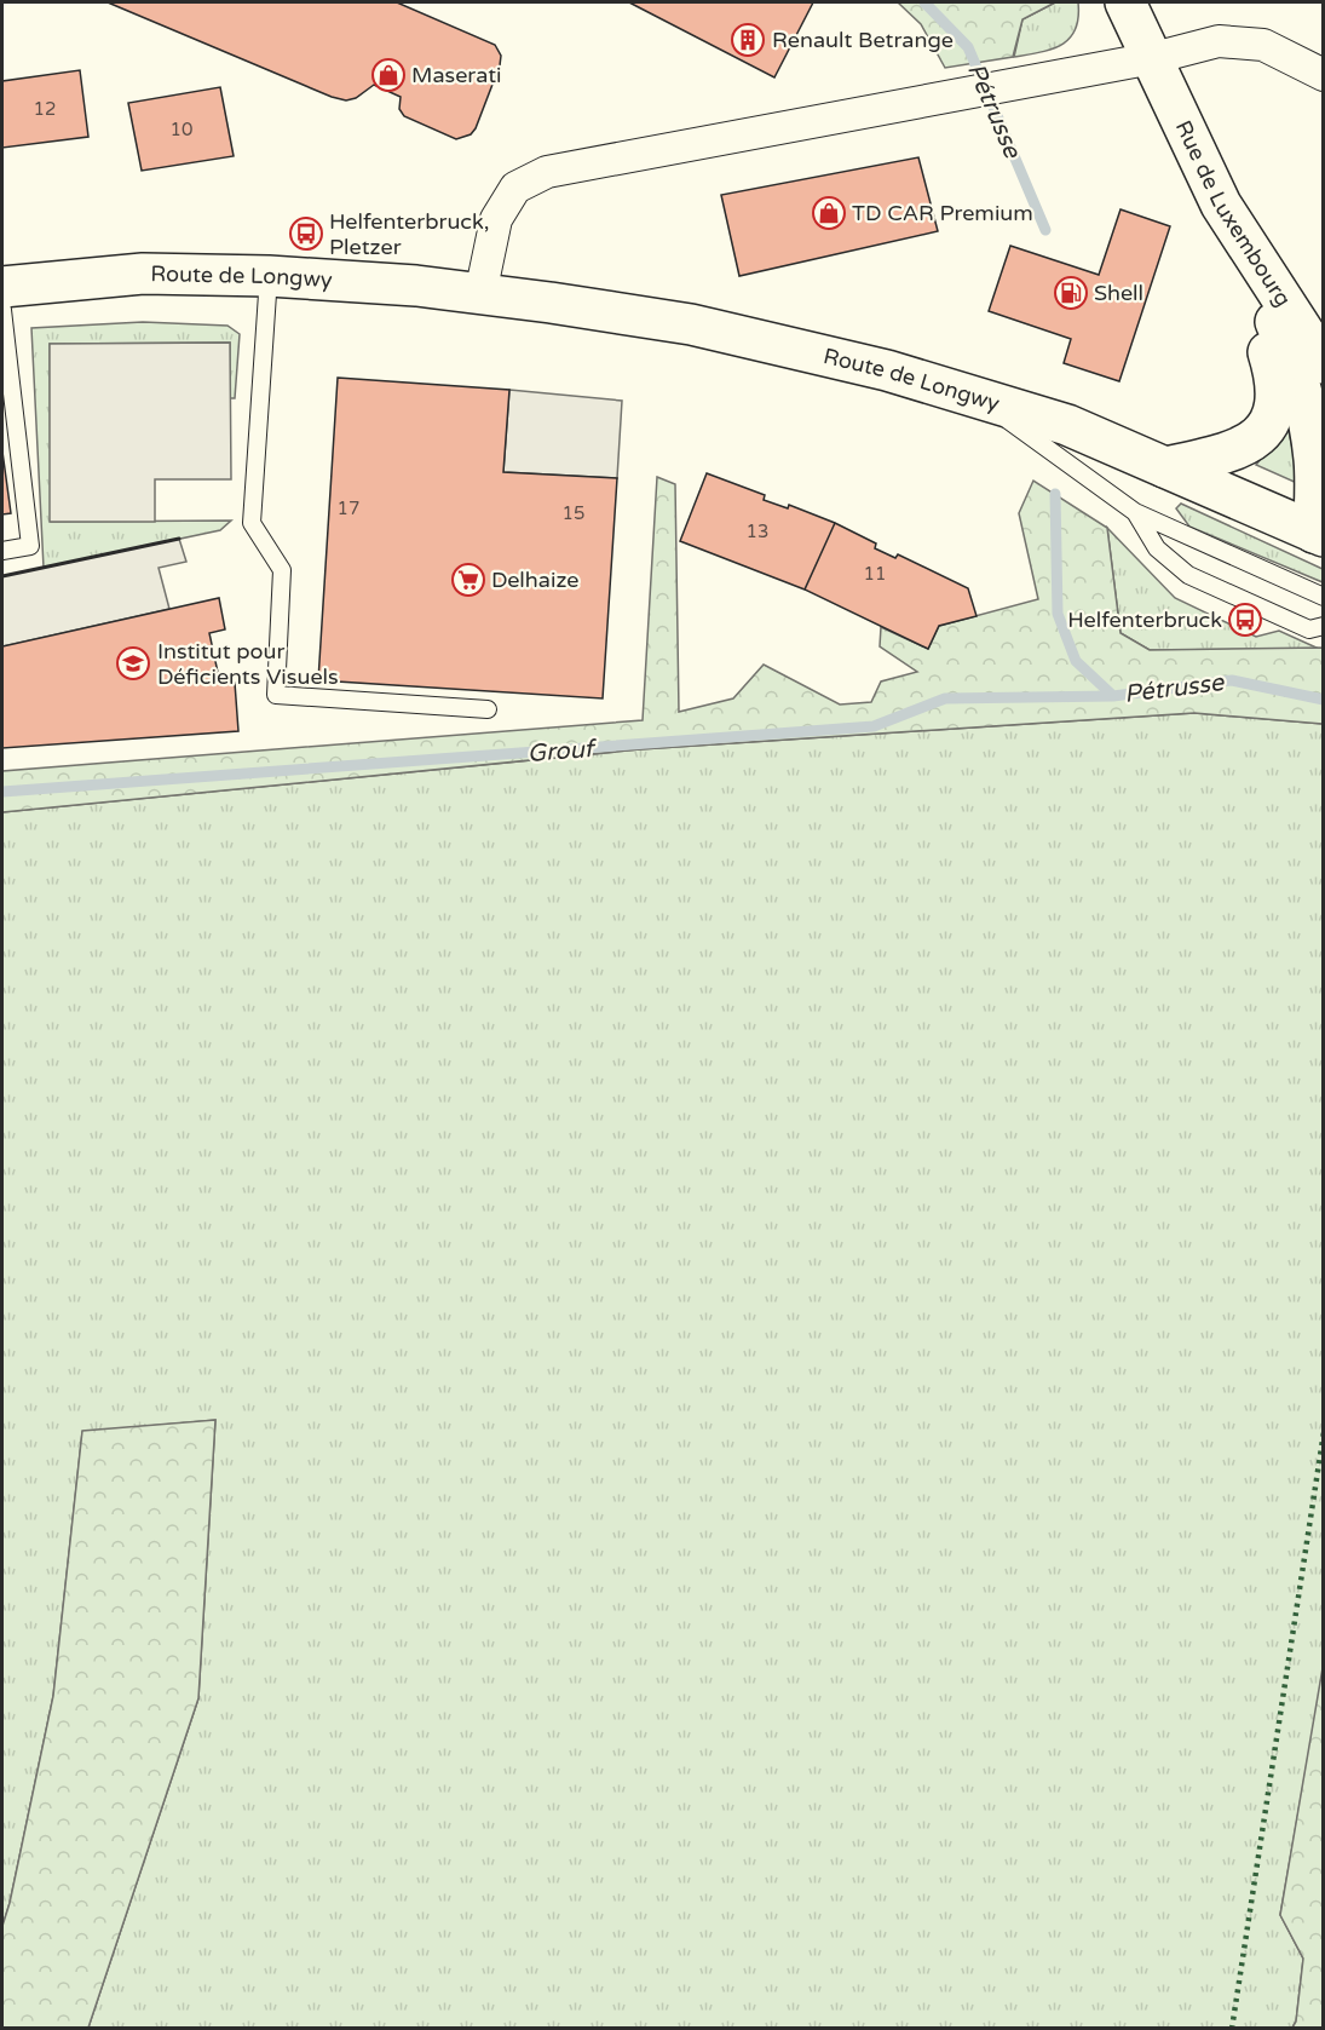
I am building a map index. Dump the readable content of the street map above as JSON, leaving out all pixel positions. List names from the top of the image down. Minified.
{"streets":{"main road":["Rue de Luxembourg","Route de Longwy"]},"water":["Pétrusse","Grouf"],"places":{"building":["Renault Betrange"],"shop":["Maserati","TD CAR Premium"],"bus stop":["Helfenterbruck, Pletzer","Helfenterbruck"],"fuel station":["Shell"],"supermarket":["Delhaize"],"school or university":["Institut pour Déficients Visuels"]},"house_numbers":["12","10","17","15","13","11"]}
